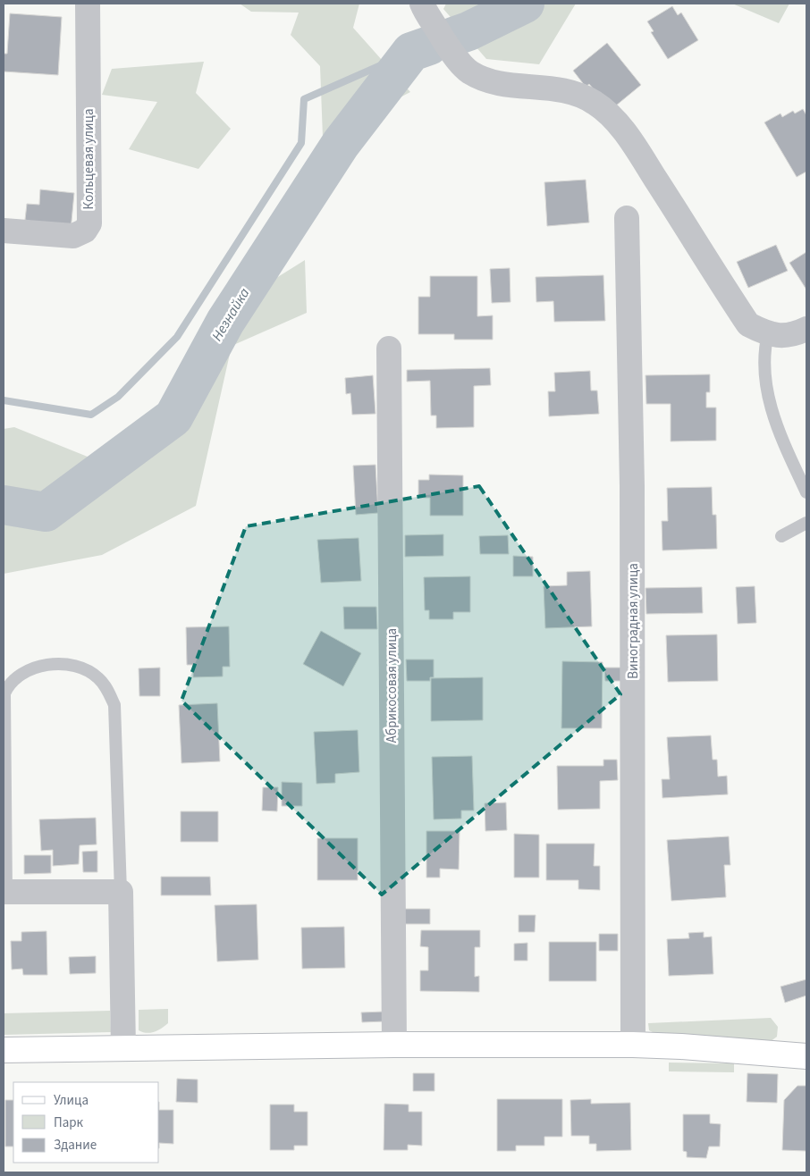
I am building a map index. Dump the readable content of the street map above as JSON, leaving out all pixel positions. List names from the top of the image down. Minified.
{"streets":{"street":["Кольцевая улица","Виноградная улица","Абрикосовая улица"]},"water":["Незнайка"],"legend":["Улица","Парк","Здание"]}
